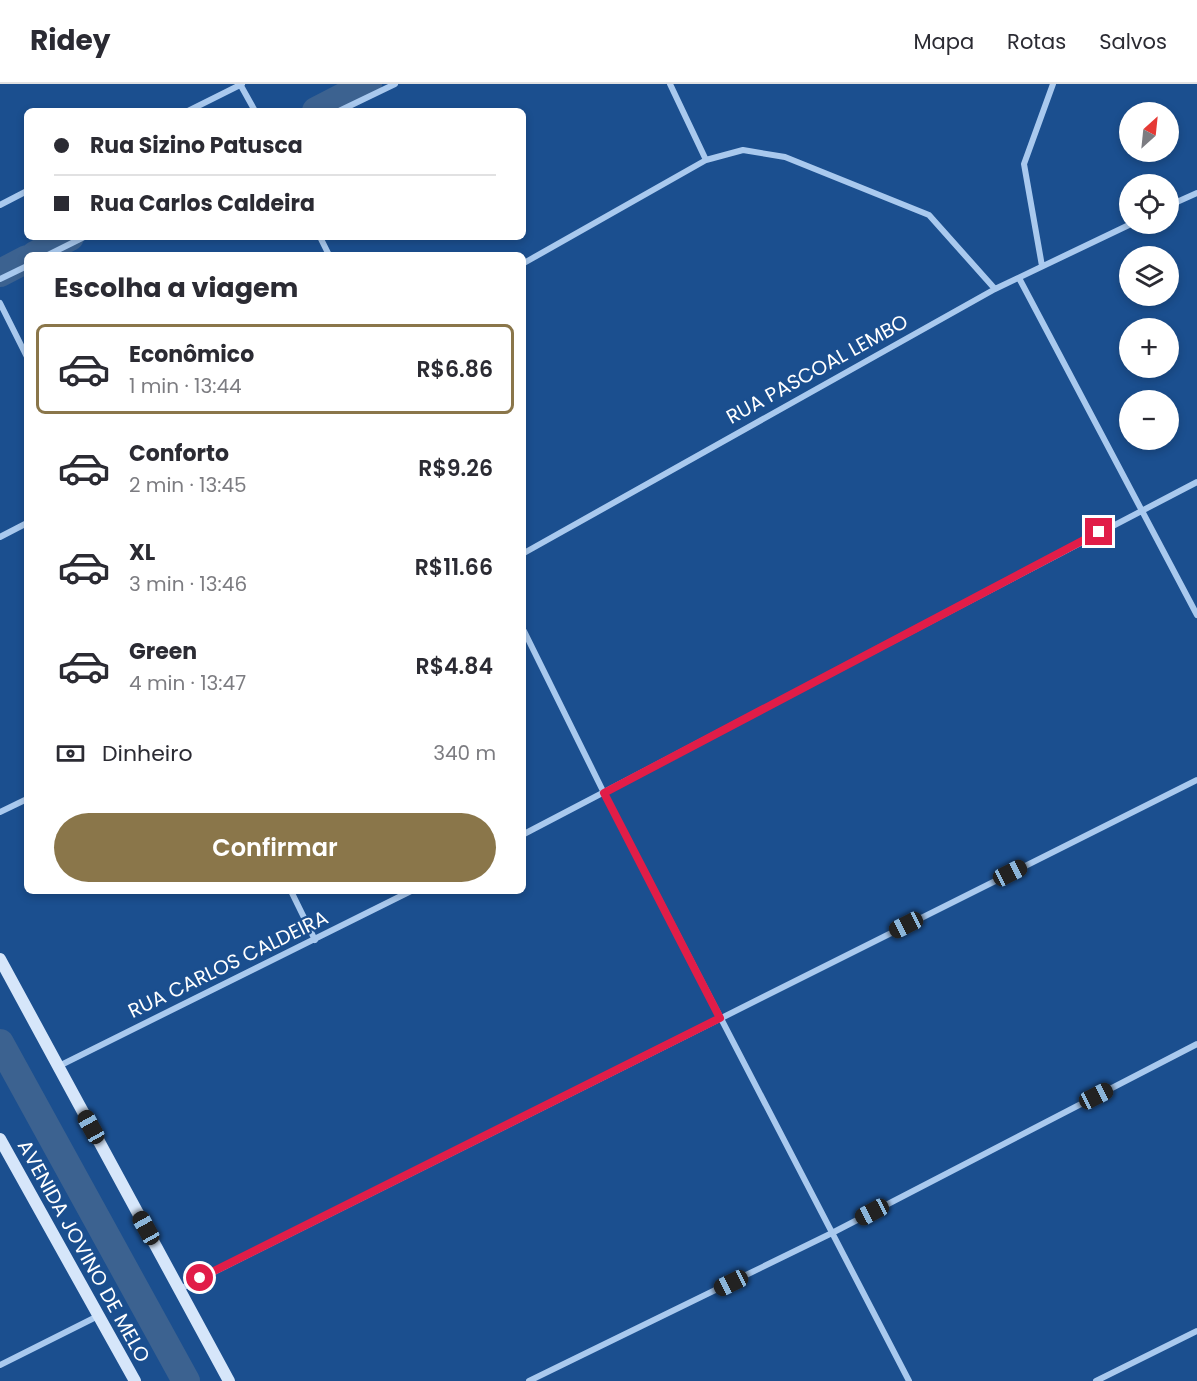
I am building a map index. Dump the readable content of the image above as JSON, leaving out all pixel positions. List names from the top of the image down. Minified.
{"streets":{"main road":["AVENIDA JOVINO DE MELO"],"street":["RUA PASCOAL LEMBO","RUA CARLOS CALDEIRA"]},"north":"top right","page":{"header":"Ridey","nav":["Mapa","Rotas","Salvos"],"map_buttons":["+","−"],"banner":["Rua Sizino Patusca","Rua Carlos Caldeira"],"heading":"Escolha a viagem","list":[{"name":"Econômico","note":"1 min · 13:44","value":"R$6.86"},{"name":"Conforto","note":"2 min · 13:45","value":"R$9.26"},{"name":"XL","note":"3 min · 13:46","value":"R$11.66"},{"name":"Green","note":"4 min · 13:47","value":"R$4.84"}],"pay":["Dinheiro","340 m"],"buttons":"Confirmar"}}
